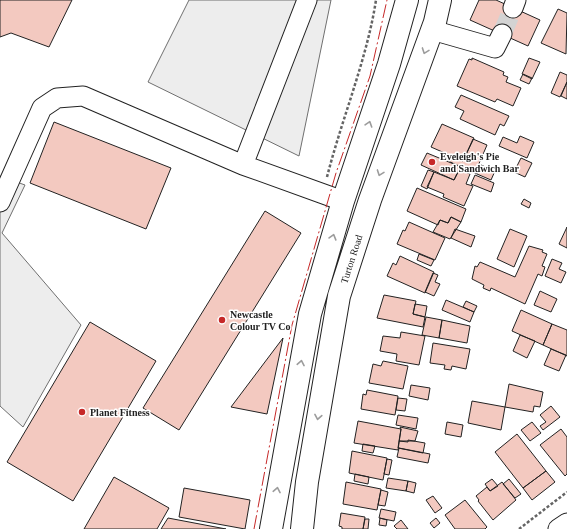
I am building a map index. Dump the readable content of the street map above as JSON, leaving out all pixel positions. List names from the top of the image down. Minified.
{"streets":{"main road":["Turton Road"]},"places":["Eveleigh's Pie and Sandwich Bar","Newcastle Colour TV Co","Planet Fitness"]}
